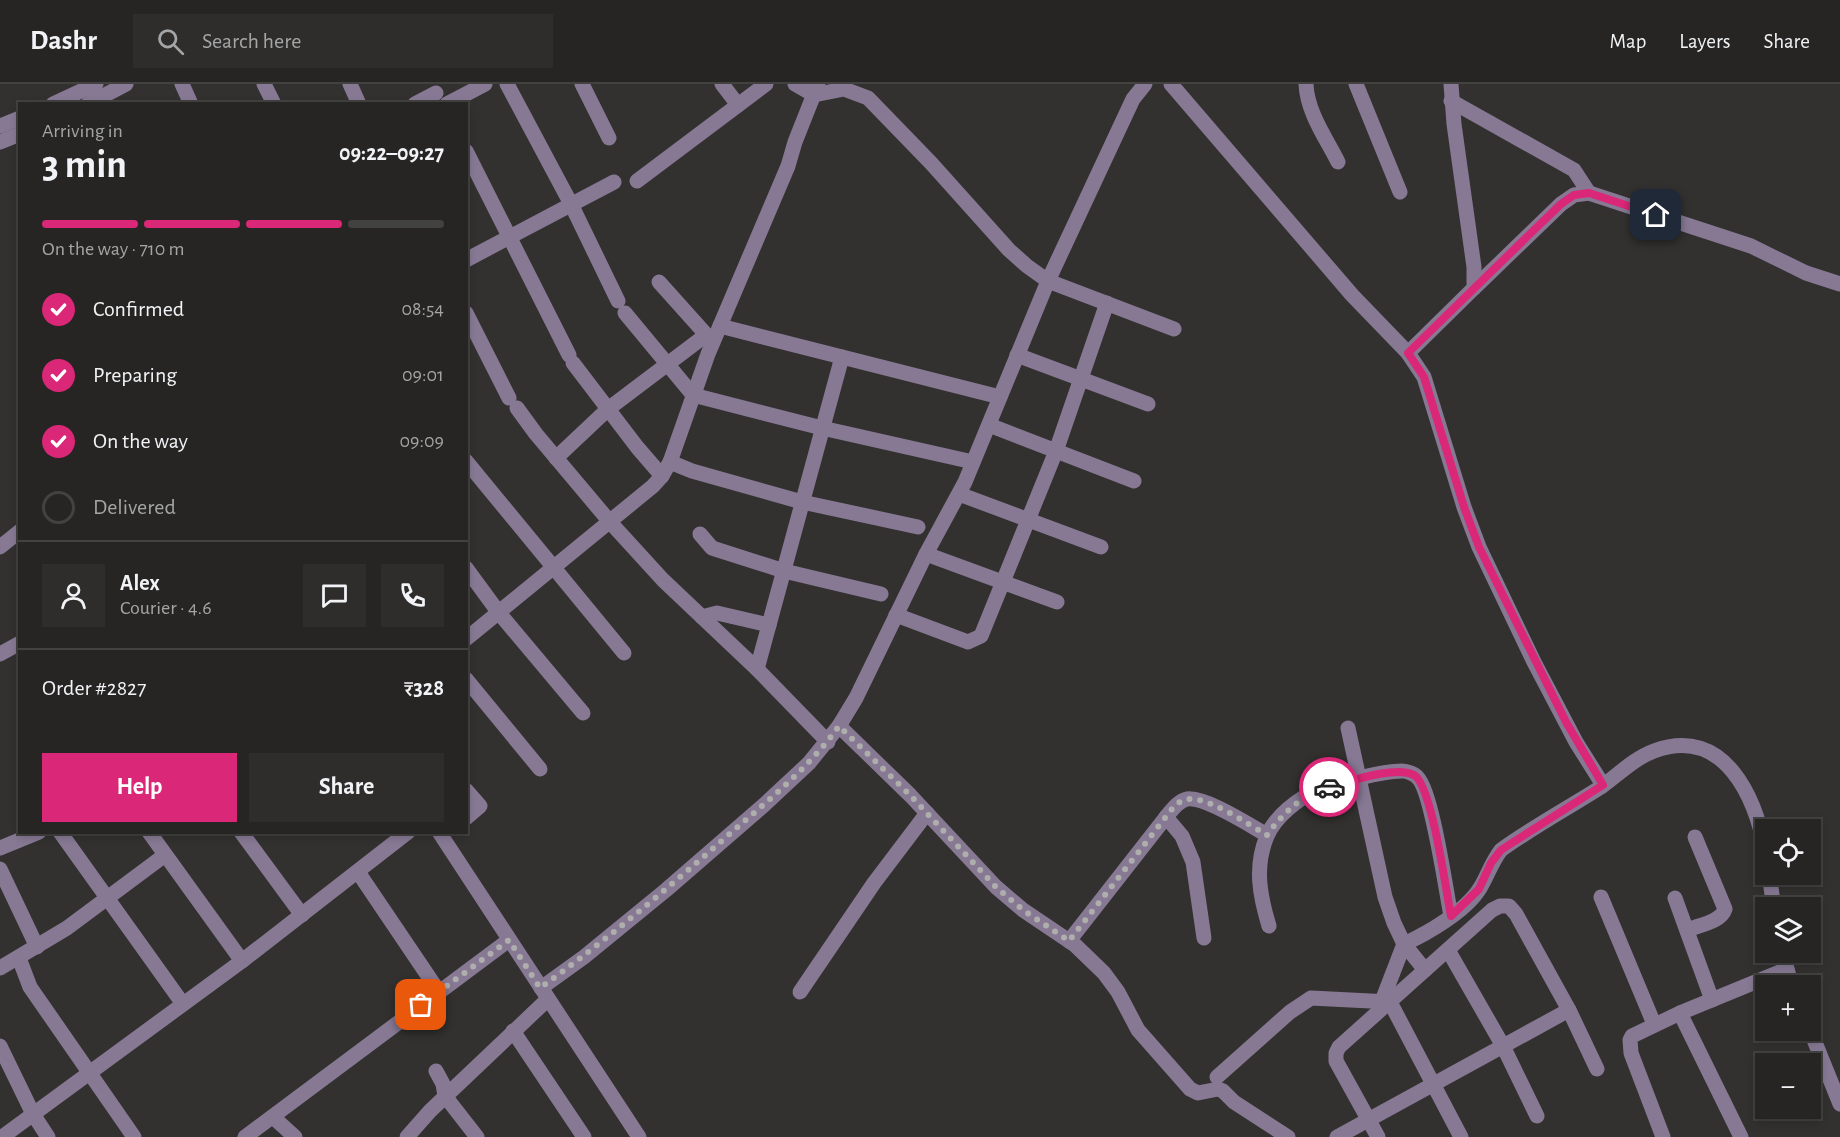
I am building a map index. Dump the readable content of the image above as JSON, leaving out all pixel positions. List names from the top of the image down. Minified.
{"page":{"header":"Dashr","search":"Search here","nav":["Map","Layers","Share"],"heading":["3 min","Arriving in","09:22–09:27"],"panel":["Alex","Courier · 4.6","Order #2827","₹328"],"bar":"On the way · 710 m","list":[["Confirmed","08:54"],["Preparing","09:01"],["On the way","09:09"],"Delivered"],"buttons":["Help","Share"],"map_buttons":["+","−"]}}
